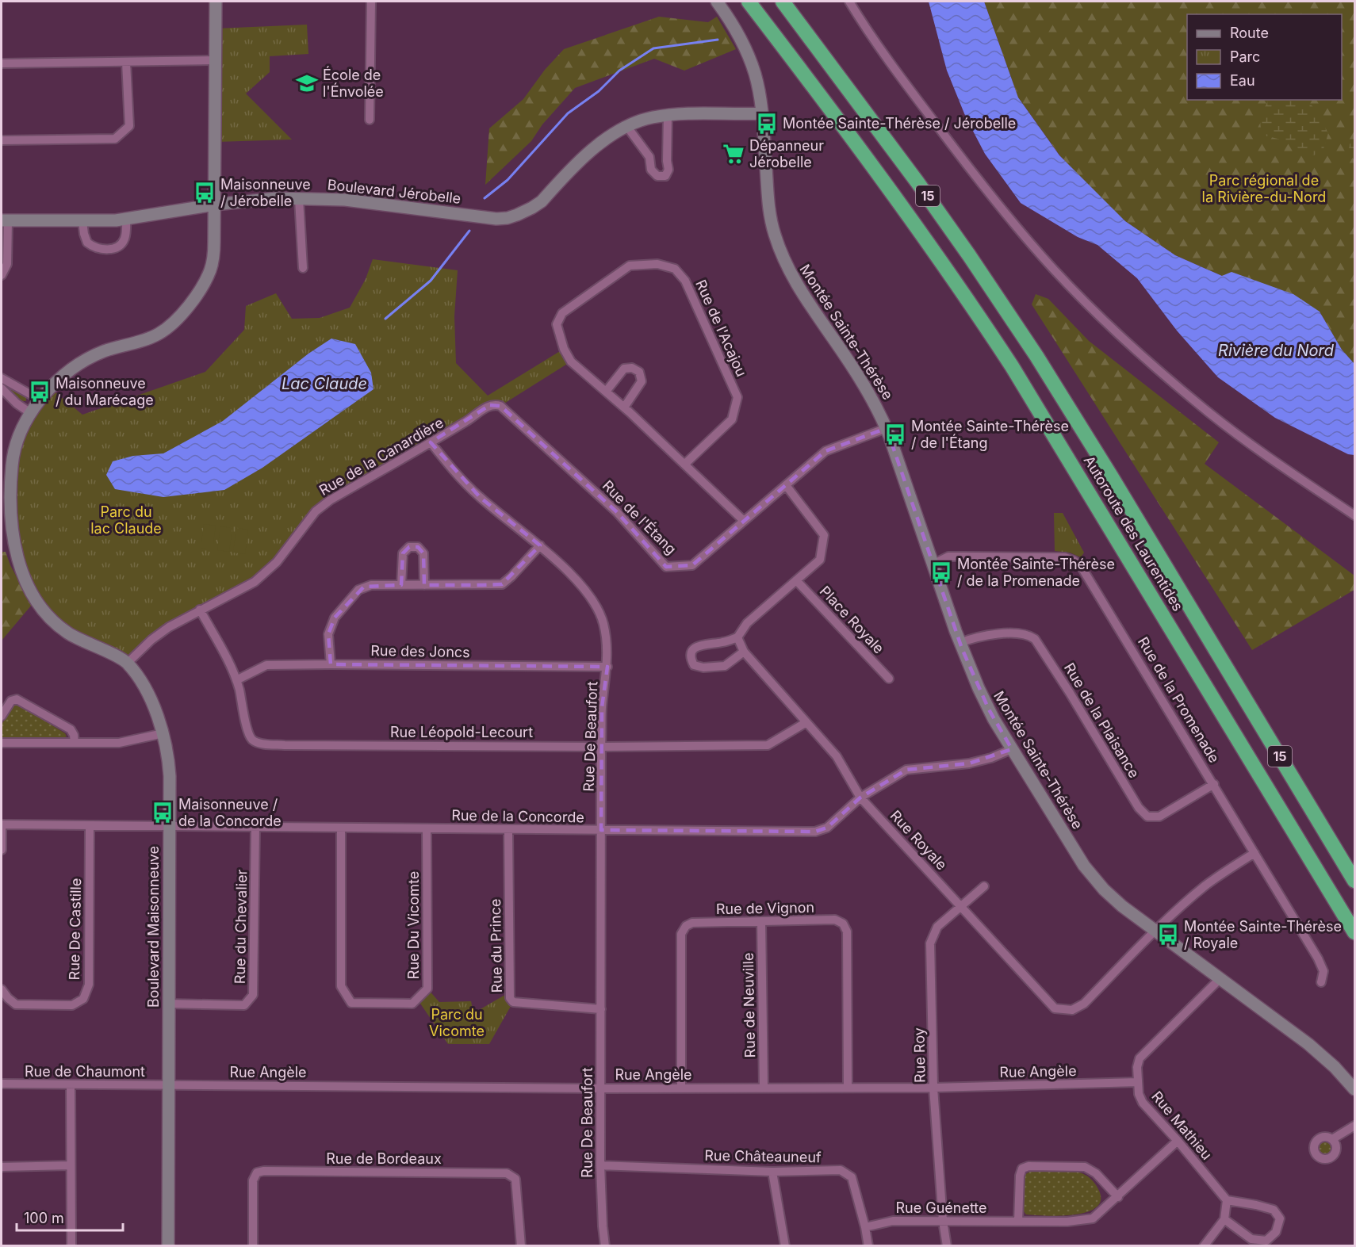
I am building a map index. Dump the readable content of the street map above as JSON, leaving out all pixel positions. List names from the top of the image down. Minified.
{"streets":{"highway":["15","Autoroute des Laurentides"],"street":["Boulevard Jérobelle","Rue de l'Acajou","Montée Sainte-Thérèse","Rue de la Canardière","Rue de l'Étang","Place Royale","Rue des Joncs","Rue de la Promenade","Rue de la Plaisance","Rue Léopold-Lecourt","Rue De Beaufort","Rue de la Concorde","Rue Royale","Rue de Vignon","Rue Du Vicomte","Boulevard Maisonneuve","Rue du Chevalier","Rue De Castille","Rue du Prince","Rue de Neuville","Rue Roy","Rue de Chaumont","Rue Angèle","Rue Mathieu","Rue Châteauneuf","Rue de Bordeaux","Rue Guénette"]},"crossings":[["Boulevard Jérobelle","Montée Sainte-Thérèse"],["Boulevard Jérobelle","Boulevard Maisonneuve"],["Rue de l'Acajou","Rue de l'Étang"],["Montée Sainte-Thérèse","Rue de l'Étang"],["Montée Sainte-Thérèse","Rue de la Promenade"],["Montée Sainte-Thérèse","Rue de la Plaisance"],["Montée Sainte-Thérèse","Rue de la Concorde"],["Montée Sainte-Thérèse","Rue Royale"],["Montée Sainte-Thérèse","Rue Mathieu"],["Rue de la Canardière","Rue de l'Étang"],["Rue de la Canardière","Rue Léopold-Lecourt"],["Rue de la Canardière","Rue De Beaufort"],["Rue de la Canardière","Boulevard Maisonneuve"],["Rue des Joncs","Rue Léopold-Lecourt"],["Rue des Joncs","Rue De Beaufort"],["Rue de la Promenade","Rue de la Plaisance"],["Rue de la Promenade","Rue Royale"],["Rue Léopold-Lecourt","Rue De Beaufort"],["Rue Léopold-Lecourt","Rue Royale"],["Rue De Beaufort","Rue de la Concorde"],["Rue De Beaufort","Rue du Prince"],["Rue De Beaufort","Rue Angèle"],["Rue De Beaufort","Rue Châteauneuf"],["Rue de la Concorde","Rue Royale"],["Rue de la Concorde","Rue Du Vicomte"],["Rue de la Concorde","Boulevard Maisonneuve"],["Rue de la Concorde","Rue du Chevalier"],["Rue de la Concorde","Rue De Castille"],["Rue de la Concorde","Rue du Prince"],["Rue Royale","Rue Roy"],["Rue de Vignon","Rue de Neuville"],["Rue de Vignon","Rue Angèle"],["Boulevard Maisonneuve","Rue du Chevalier"],["Boulevard Maisonneuve","Rue de Chaumont"],["Boulevard Maisonneuve","Rue Angèle"],["Rue de Neuville","Rue Angèle"],["Rue Roy","Rue Angèle"],["Rue Roy","Rue Guénette"],["Rue de Chaumont","Rue Angèle"],["Rue Angèle","Rue Mathieu"],["Rue Mathieu","Rue Guénette"],["Rue Châteauneuf","Rue Guénette"]],"water":["Rivière du Nord","Lac Claude"],"parks":["Parc régional de la Rivière-du-Nord","Parc du lac Claude","Parc du Vicomte"],"places":{"school or university":["École de l'Énvolée"],"bus stop":["Montée Sainte-Thérèse / Jérobelle","Maisonneuve / Jérobelle","Maisonneuve / du Marécage","Montée Sainte-Thérèse / de l'Étang","Montée Sainte-Thérèse / de la Promenade","Maisonneuve / de la Concorde","Montée Sainte-Thérèse / Royale"],"supermarket":["Dépanneur Jérobelle"]},"legend":["Route","Parc","Eau"],"scale_bar":"100 m"}
